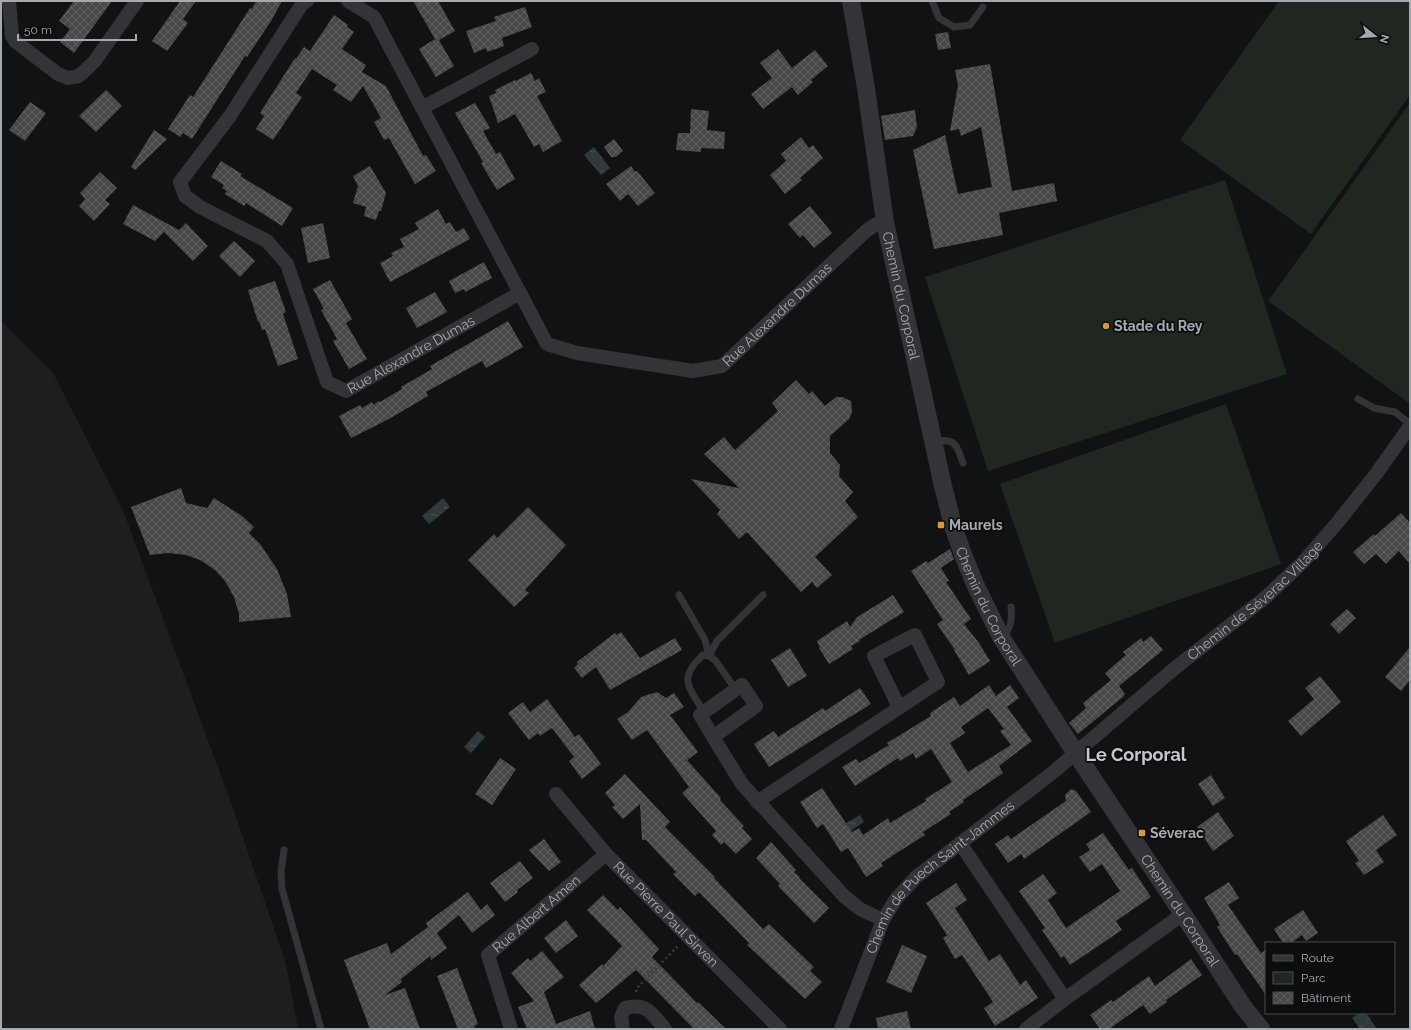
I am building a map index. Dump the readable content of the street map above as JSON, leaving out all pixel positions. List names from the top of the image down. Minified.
{"streets":{"street":["Chemin du Corporal","Rue Alexandre Dumas","Chemin de Séverac Village","Chemin de Puech Saint-Jammes","Rue Albert Amen","Rue Pierre Paul Sirven"]},"crossings":[["Chemin du Corporal","Rue Alexandre Dumas"],["Chemin du Corporal","Chemin de Séverac Village"],["Chemin du Corporal","Chemin de Puech Saint-Jammes"],["Chemin de Séverac Village","Chemin de Puech Saint-Jammes"],["Rue Albert Amen","Rue Pierre Paul Sirven"]],"districts":["Le Corporal"],"places":{"other":["Stade du Rey"],"transit":["Maurels","Séverac"]},"legend":["Route","Parc","Bâtiment"],"scale_bar":"50 m","north":"right"}
